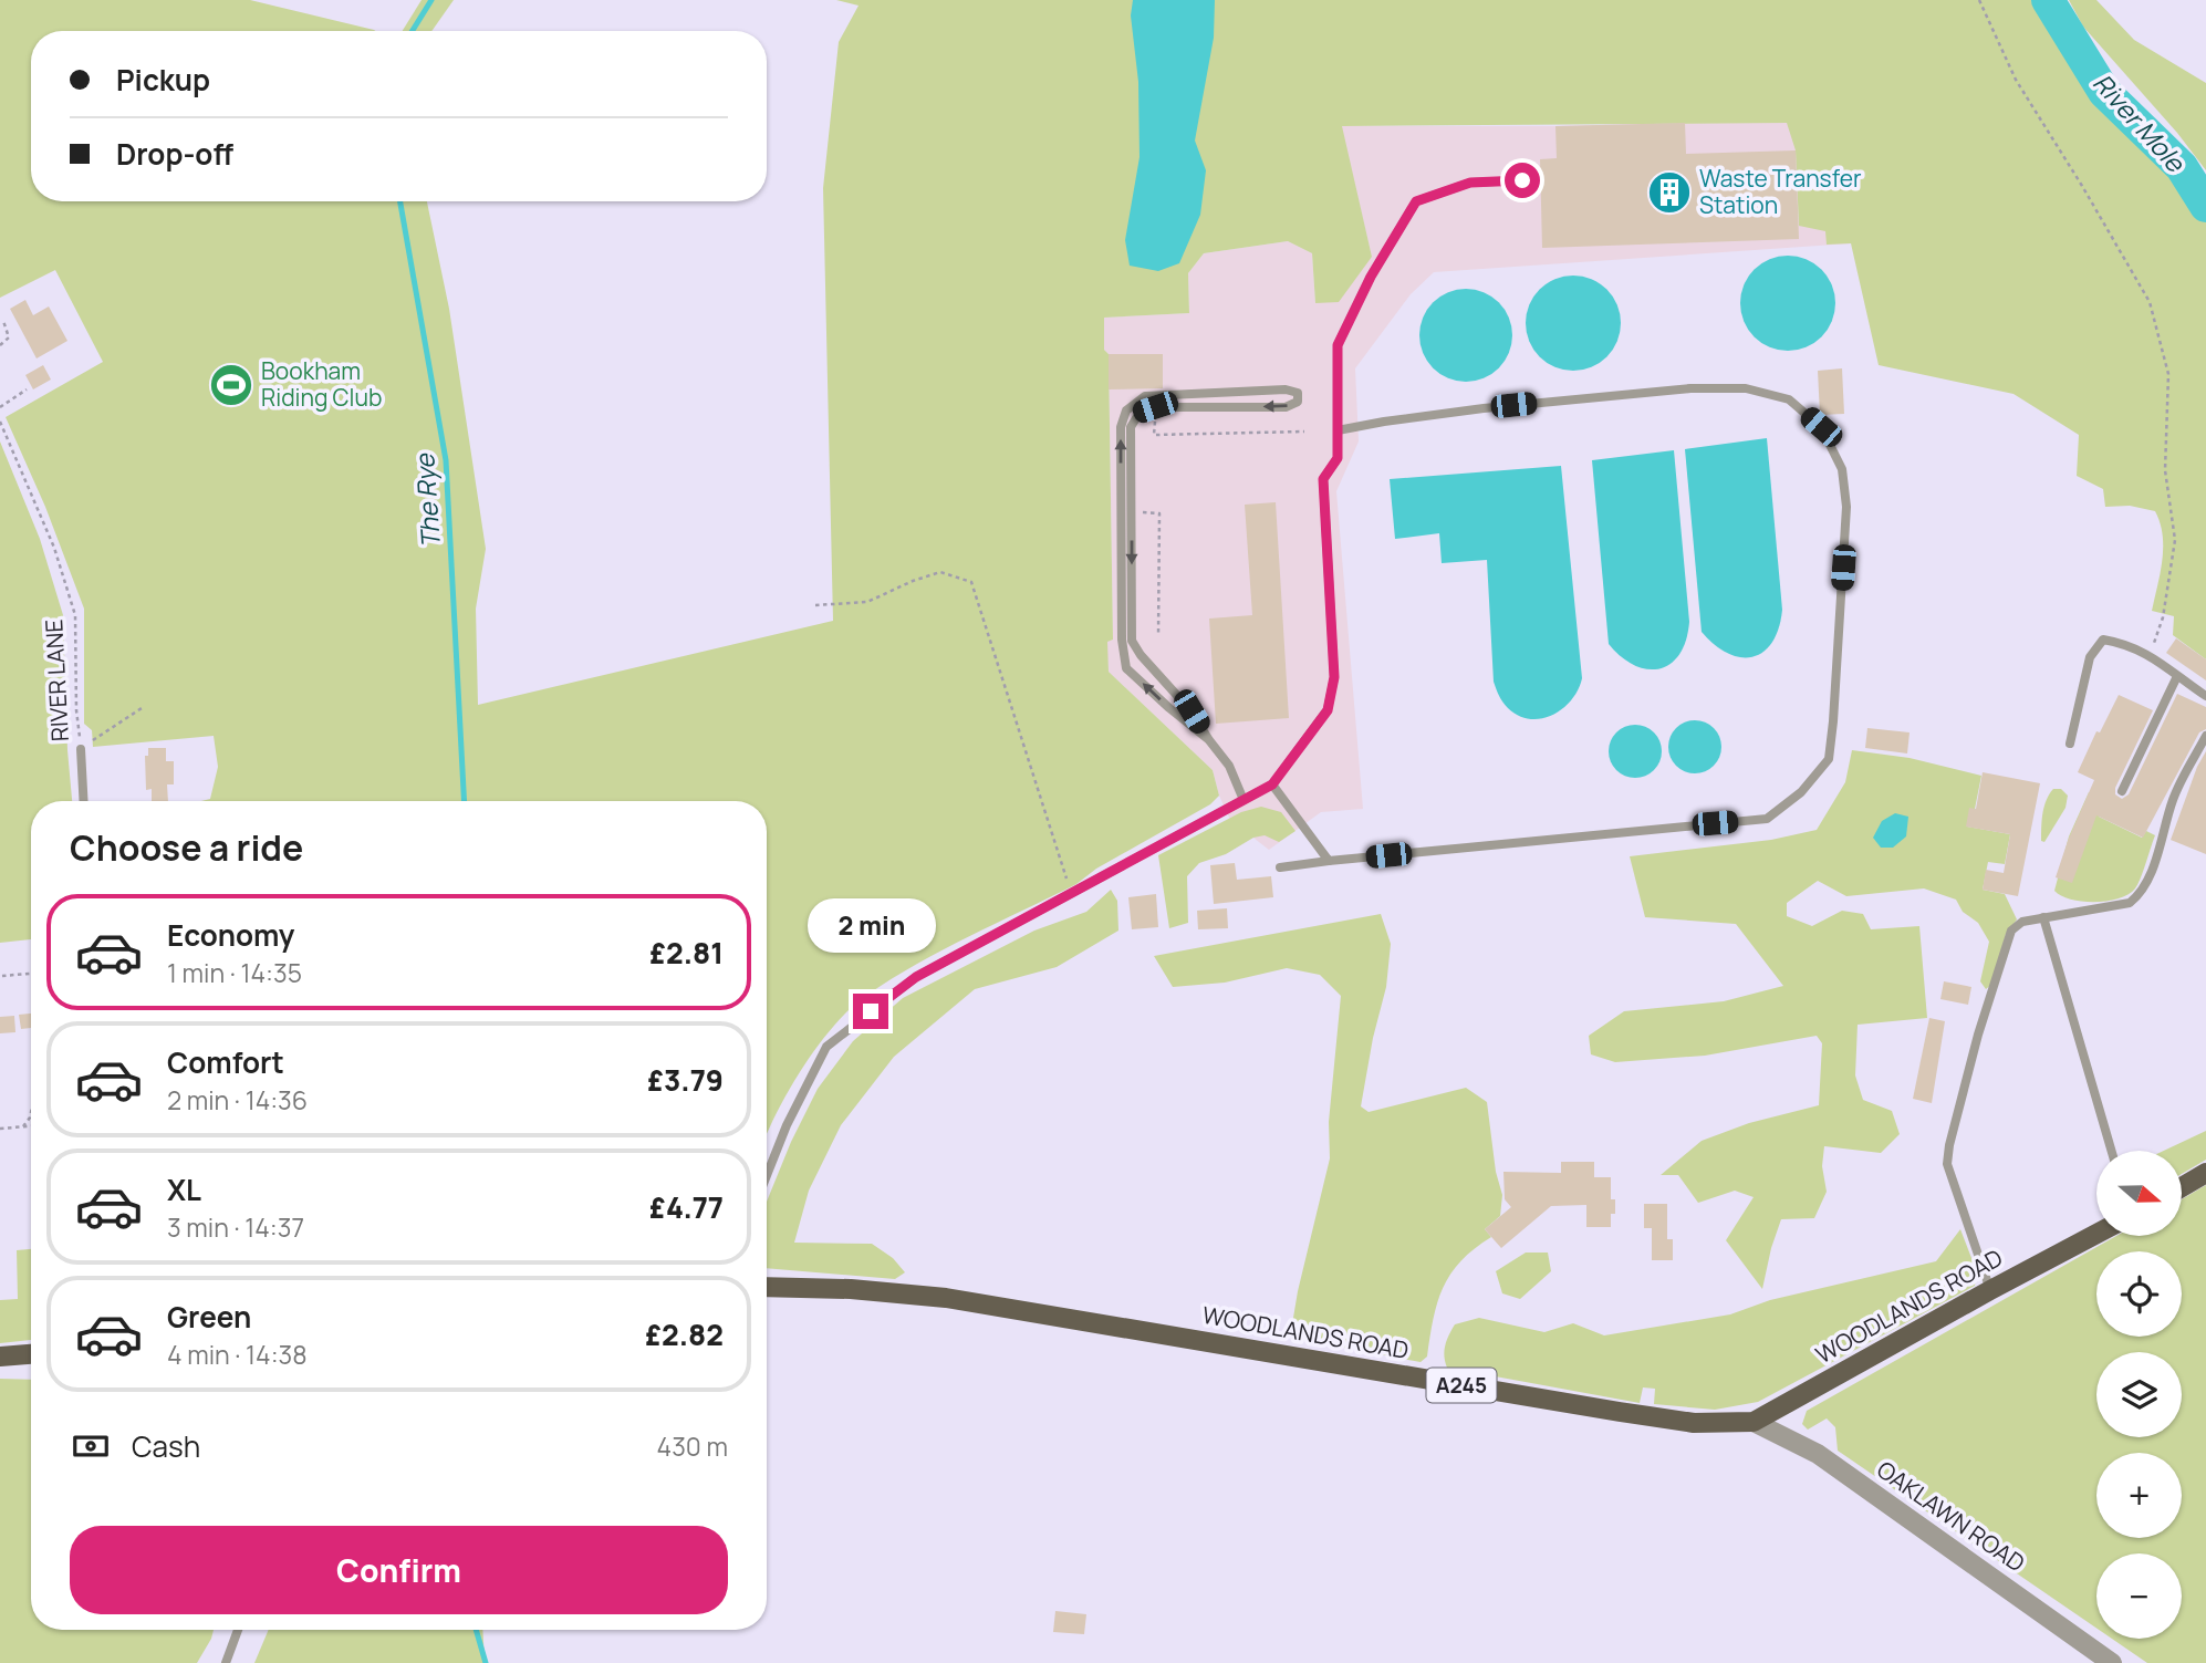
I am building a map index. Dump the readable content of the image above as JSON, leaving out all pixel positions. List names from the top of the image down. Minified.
{"streets":{"main road":["WOODLANDS ROAD","A245"],"street":["OAKLAWN ROAD"],"lane":["RIVER LANE"]},"crossings":[["WOODLANDS ROAD","OAKLAWN ROAD"]],"water":["River Mole","The Rye"],"places":{"building":["Waste Transfer Station"],"sports":["Bookham Riding Club"]},"north":"right","page":{"banner":["Pickup","Drop-off"],"heading":"Choose a ride","list":[{"name":"Economy","note":"1 min · 14:35","value":"£2.81"},{"name":"Comfort","note":"2 min · 14:36","value":"£3.79"},{"name":"XL","note":"3 min · 14:37","value":"£4.77"},{"name":"Green","note":"4 min · 14:38","value":"£2.82"}],"bubble":"2 min","map_buttons":["+","−"],"pay":["Cash","430 m"],"buttons":"Confirm"}}
